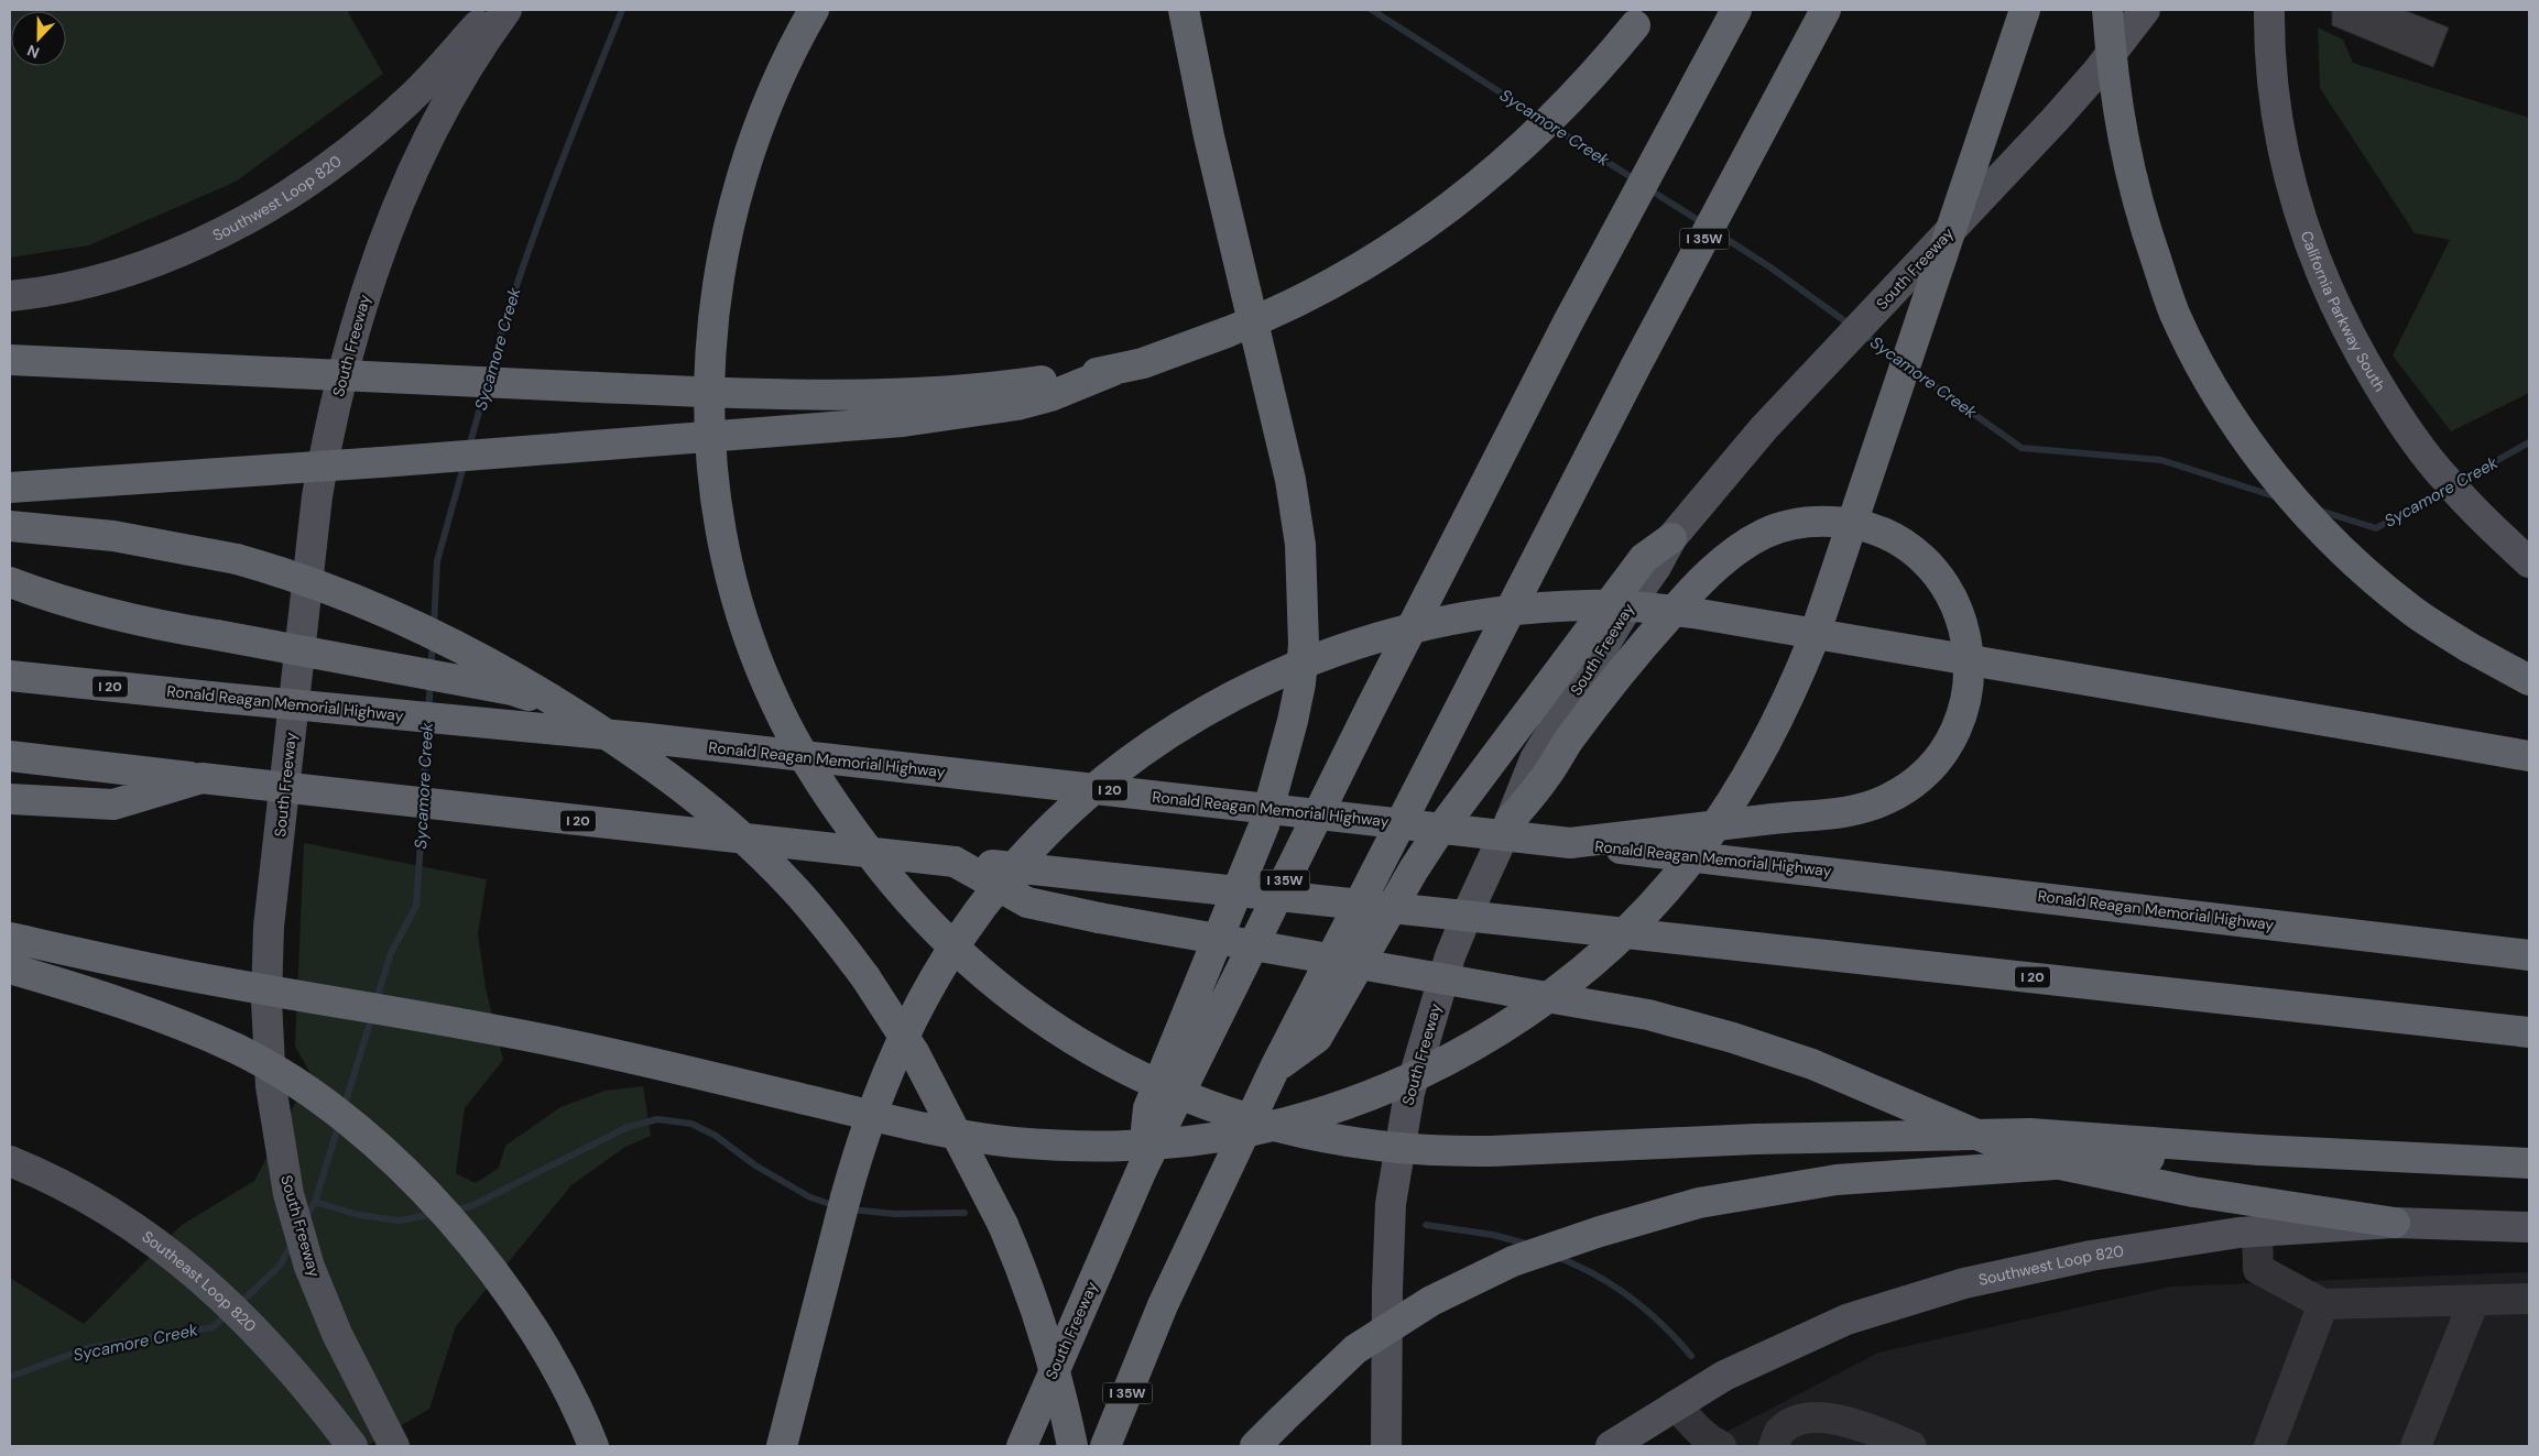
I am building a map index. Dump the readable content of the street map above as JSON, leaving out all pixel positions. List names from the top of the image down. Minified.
{"streets":{"highway":["I 35W","South Freeway","I 20","Ronald Reagan Memorial Highway"],"main road":["Southwest Loop 820","California Parkway South","Southeast Loop 820"]},"water":["Sycamore Creek"],"north":"bottom"}
